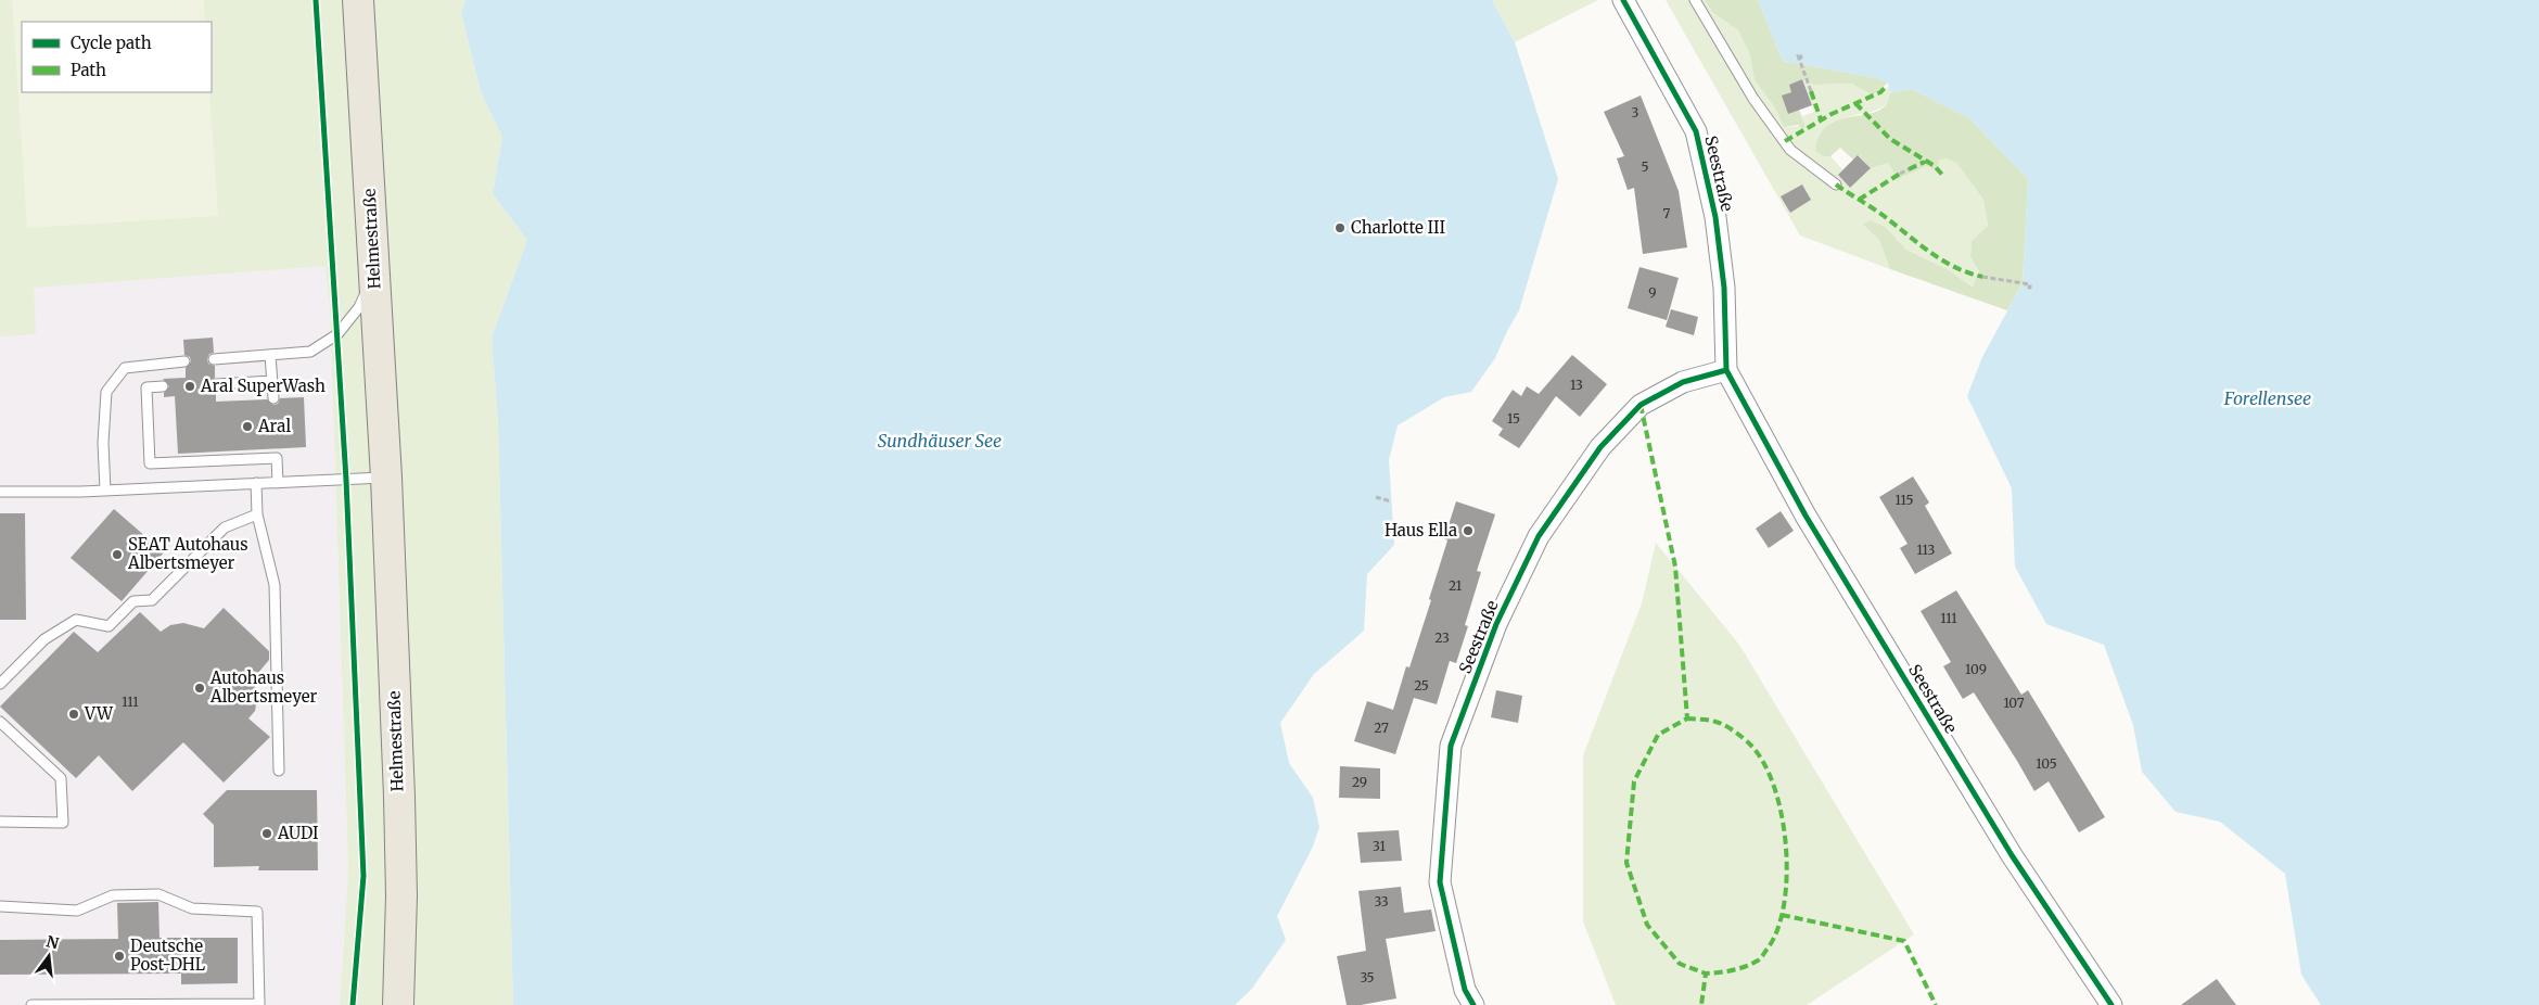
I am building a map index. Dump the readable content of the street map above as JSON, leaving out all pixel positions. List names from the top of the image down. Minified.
{"streets":{"main road":["Helmestraße"],"street":["Seestraße"]},"water":["Forellensee","Sundhäuser See"],"places":["Charlotte III","Aral SuperWash","Aral","Haus Ella","SEAT Autohaus Albertsmeyer","Autohaus Albertsmeyer","VW","AUDI","Deutsche Post-DHL"],"house_numbers":["3","5","7","9","13","15","115","113","21","111","23","109","25","111","107","27","105","29","31","33","35"],"legend":["Cycle path","Path"],"north":"top"}
